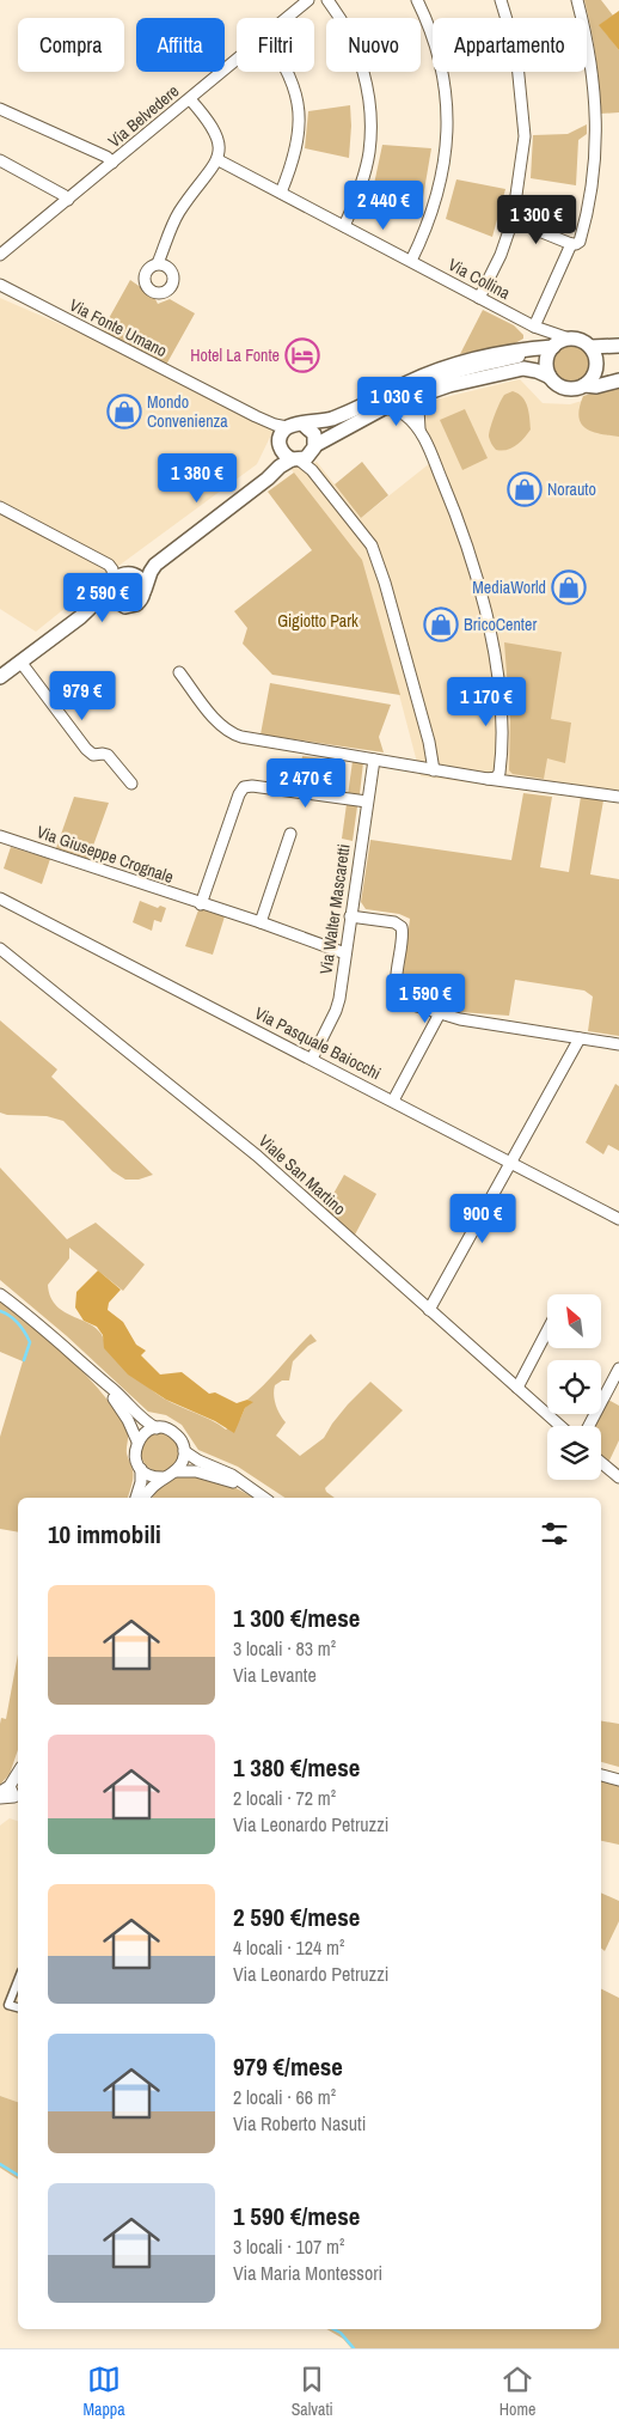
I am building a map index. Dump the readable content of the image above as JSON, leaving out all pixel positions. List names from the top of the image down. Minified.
{"streets":{"street":["Via Belvedere","Via Collina","Via Fonte Umano","Via Giuseppe Crognale","Via Walter Mascaretti","Via Pasquale Baiocchi","Viale San Martino"]},"crossings":[["Via Giuseppe Crognale","Via Walter Mascaretti"],["Via Walter Mascaretti","Via Pasquale Baiocchi"]],"parks":["Gigiotto Park"],"places":{"hotel":["Hotel La Fonte"],"shop":["Mondo Convenienza","Norauto","MediaWorld","BricoCenter"]},"north":"top left","page":{"chip":["Compra","Affitta","Filtri","Nuovo","Appartamento"],"price":["2 440 €","1 300 €","1 030 €","1 380 €","2 590 €","979 €","1 170 €","2 470 €","1 590 €","900 €"],"heading":"10 immobili","list":[{"name":"1 300 €/mese","note":"3 locali · 83 m² · Via Levante"},{"name":"1 380 €/mese","note":"2 locali · 72 m² · Via Leonardo Petruzzi"},{"name":"2 590 €/mese","note":"4 locali · 124 m² · Via Leonardo Petruzzi"},{"name":"979 €/mese","note":"2 locali · 66 m² · Via Roberto Nasuti"},{"name":"1 590 €/mese","note":"3 locali · 107 m² · Via Maria Montessori"}],"tabs":["Mappa","Salvati","Home"]}}
